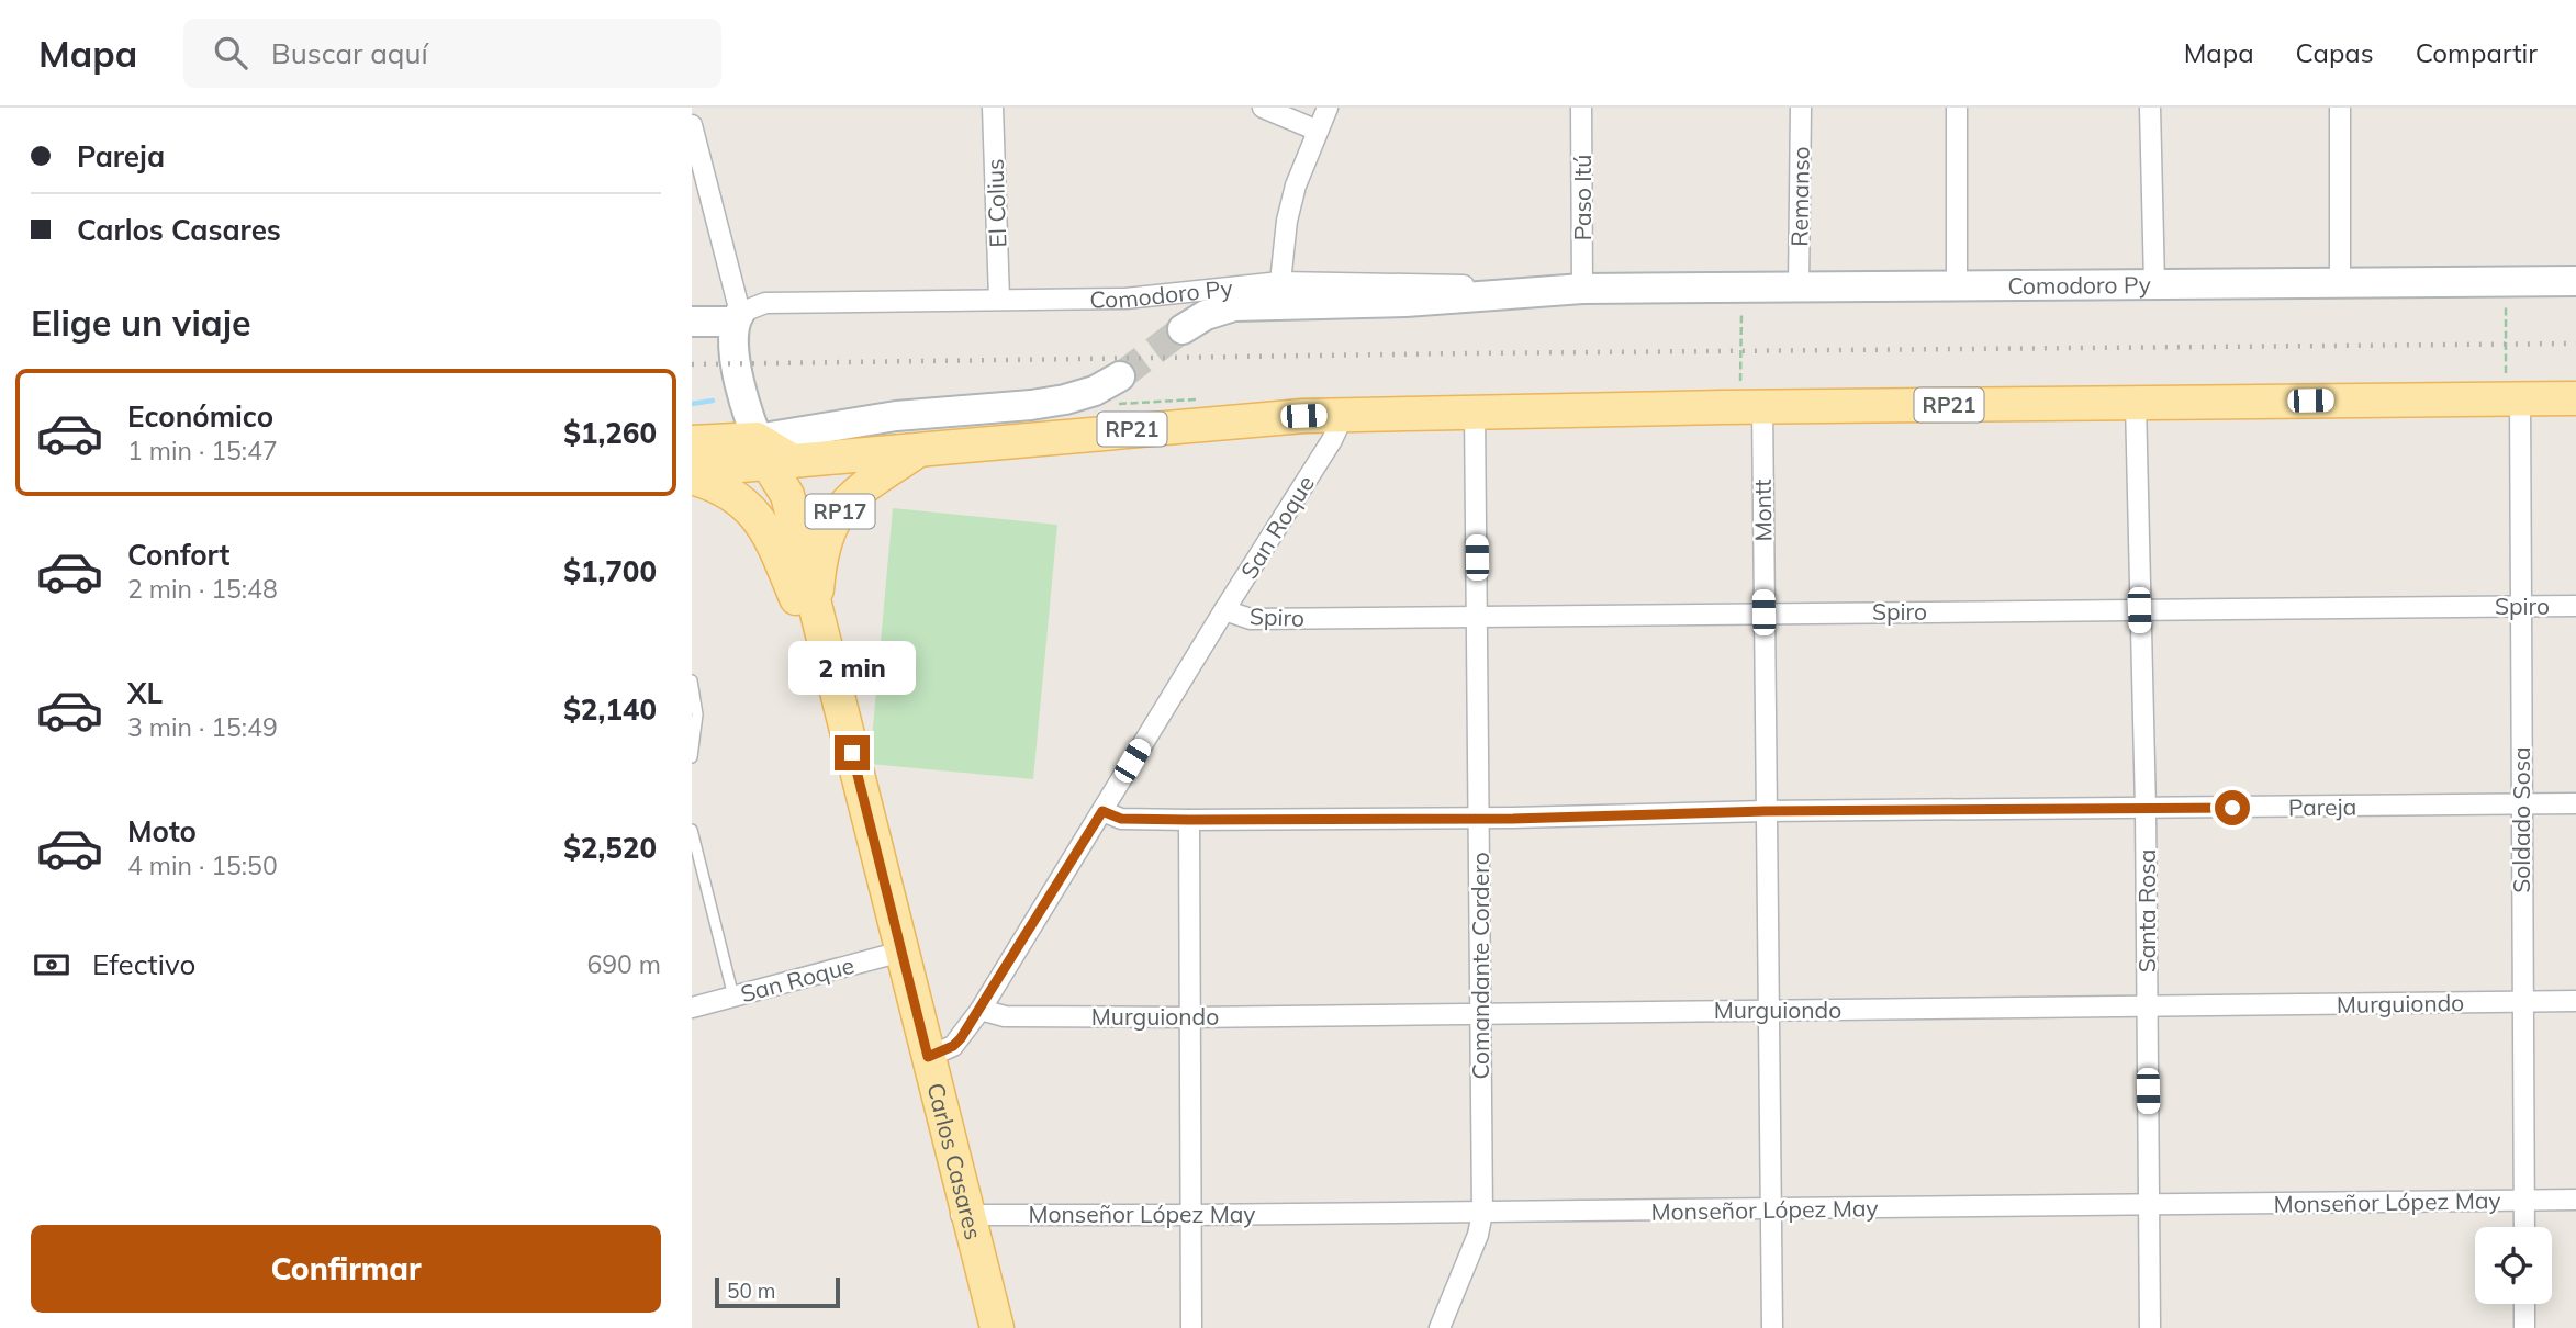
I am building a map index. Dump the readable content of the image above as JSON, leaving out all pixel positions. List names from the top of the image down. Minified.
{"streets":{"main road":["Comodoro Py","RP21","RP17","Carlos Casares"],"street":["Remanso","Paso Itú","El Colius","Montt","San Roque","Spiro","Pareja","Soldado Sosa","Santa Rosa","Comandante Cordero","Murguiondo","Monseñor López May"]},"crossings":[["Remanso","Comodoro Py"],["Paso Itú","Comodoro Py"],["El Colius","Comodoro Py"],["Comodoro Py","Carlos Casares"],["RP21","Montt"],["RP21","RP17"],["RP21","San Roque"],["RP21","Soldado Sosa"],["RP21","Santa Rosa"],["RP21","Comandante Cordero"],["RP21","Carlos Casares"],["Montt","Spiro"],["Montt","Pareja"],["Montt","Murguiondo"],["Montt","Monseñor López May"],["RP17","Carlos Casares"],["San Roque","Spiro"],["San Roque","Pareja"],["San Roque","Murguiondo"],["San Roque","Carlos Casares"],["Spiro","Soldado Sosa"],["Spiro","Santa Rosa"],["Spiro","Comandante Cordero"],["Pareja","Soldado Sosa"],["Pareja","Santa Rosa"],["Pareja","Comandante Cordero"],["Soldado Sosa","Murguiondo"],["Soldado Sosa","Monseñor López May"],["Santa Rosa","Murguiondo"],["Santa Rosa","Monseñor López May"],["Comandante Cordero","Murguiondo"],["Comandante Cordero","Monseñor López May"],["Carlos Casares","Monseñor López May"]],"scale_bar":"50 m","page":{"header":"Mapa","search":"Buscar aquí","nav":["Mapa","Capas","Compartir"],"banner":["Pareja","Carlos Casares"],"heading":"Elige un viaje","list":[{"name":"Económico","note":"1 min · 15:47","value":"$1,260"},{"name":"Confort","note":"2 min · 15:48","value":"$1,700"},{"name":"XL","note":"3 min · 15:49","value":"$2,140"},{"name":"Moto","note":"4 min · 15:50","value":"$2,520"}],"bubble":"2 min","pay":["Efectivo","690 m"],"buttons":"Confirmar","scale":"50 m"}}
